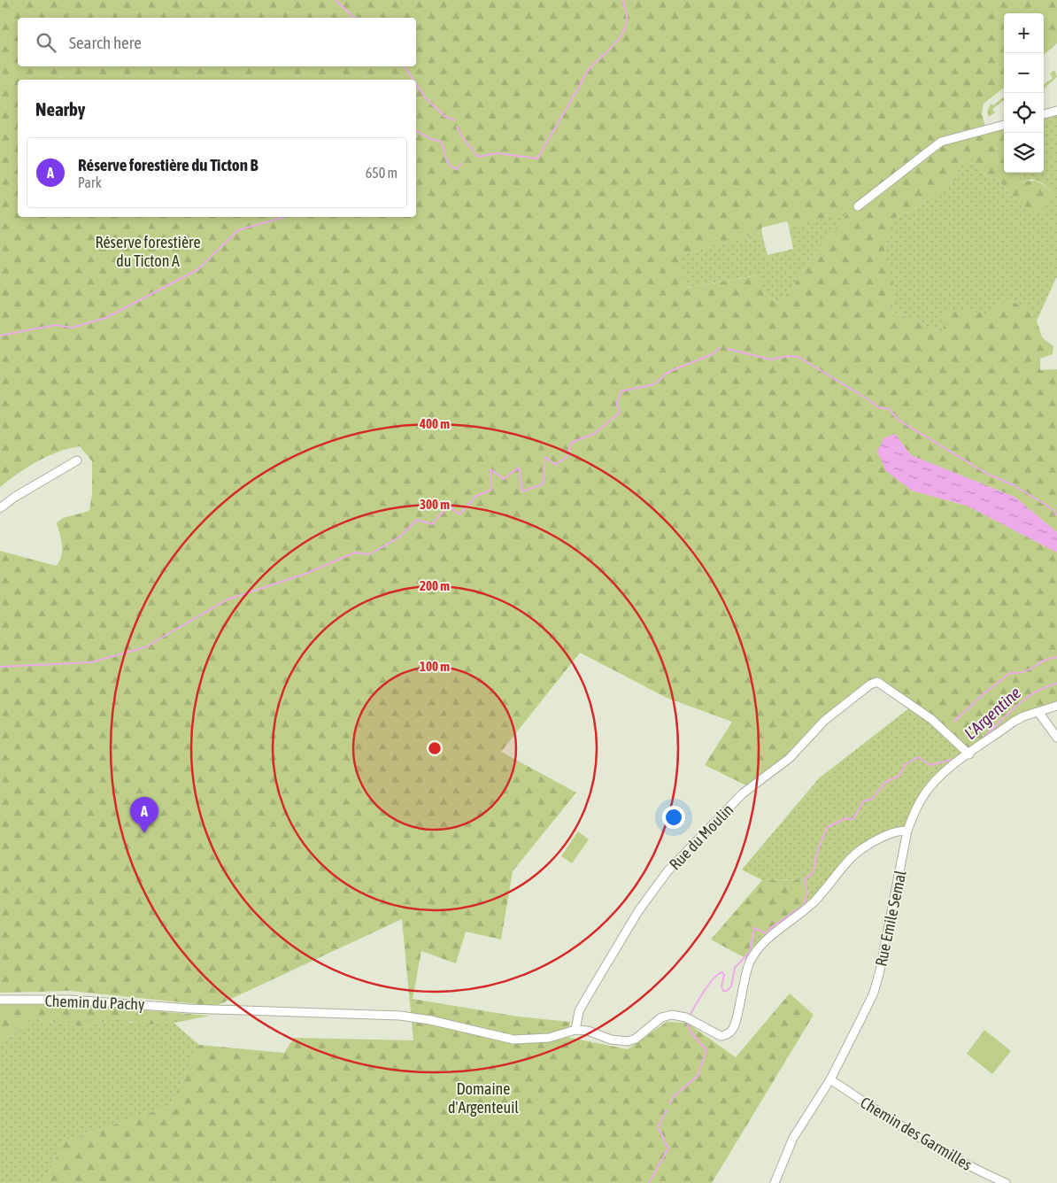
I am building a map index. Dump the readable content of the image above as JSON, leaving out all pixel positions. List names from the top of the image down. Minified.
{"streets":{"street":["Rue du Moulin","Rue Emile Semal","Chemin du Pachy","Chemin des Garmilles"]},"crossings":[["Rue du Moulin","Rue Emile Semal"],["Rue du Moulin","Chemin du Pachy"],["Rue Emile Semal","Chemin des Garmilles"]],"water":["L'Argentine"],"parks":["Réserve forestière du Ticton A","Domaine d'Argenteuil"],"page":{"map_buttons":["+","−"],"search":"Search here","heading":"Nearby","list":[{"mark":"A","name":"Réserve forestière du Ticton B","note":"Park","value":"650 m"}],"pins":"A"},"rings":["400 m","300 m","200 m","100 m"]}
